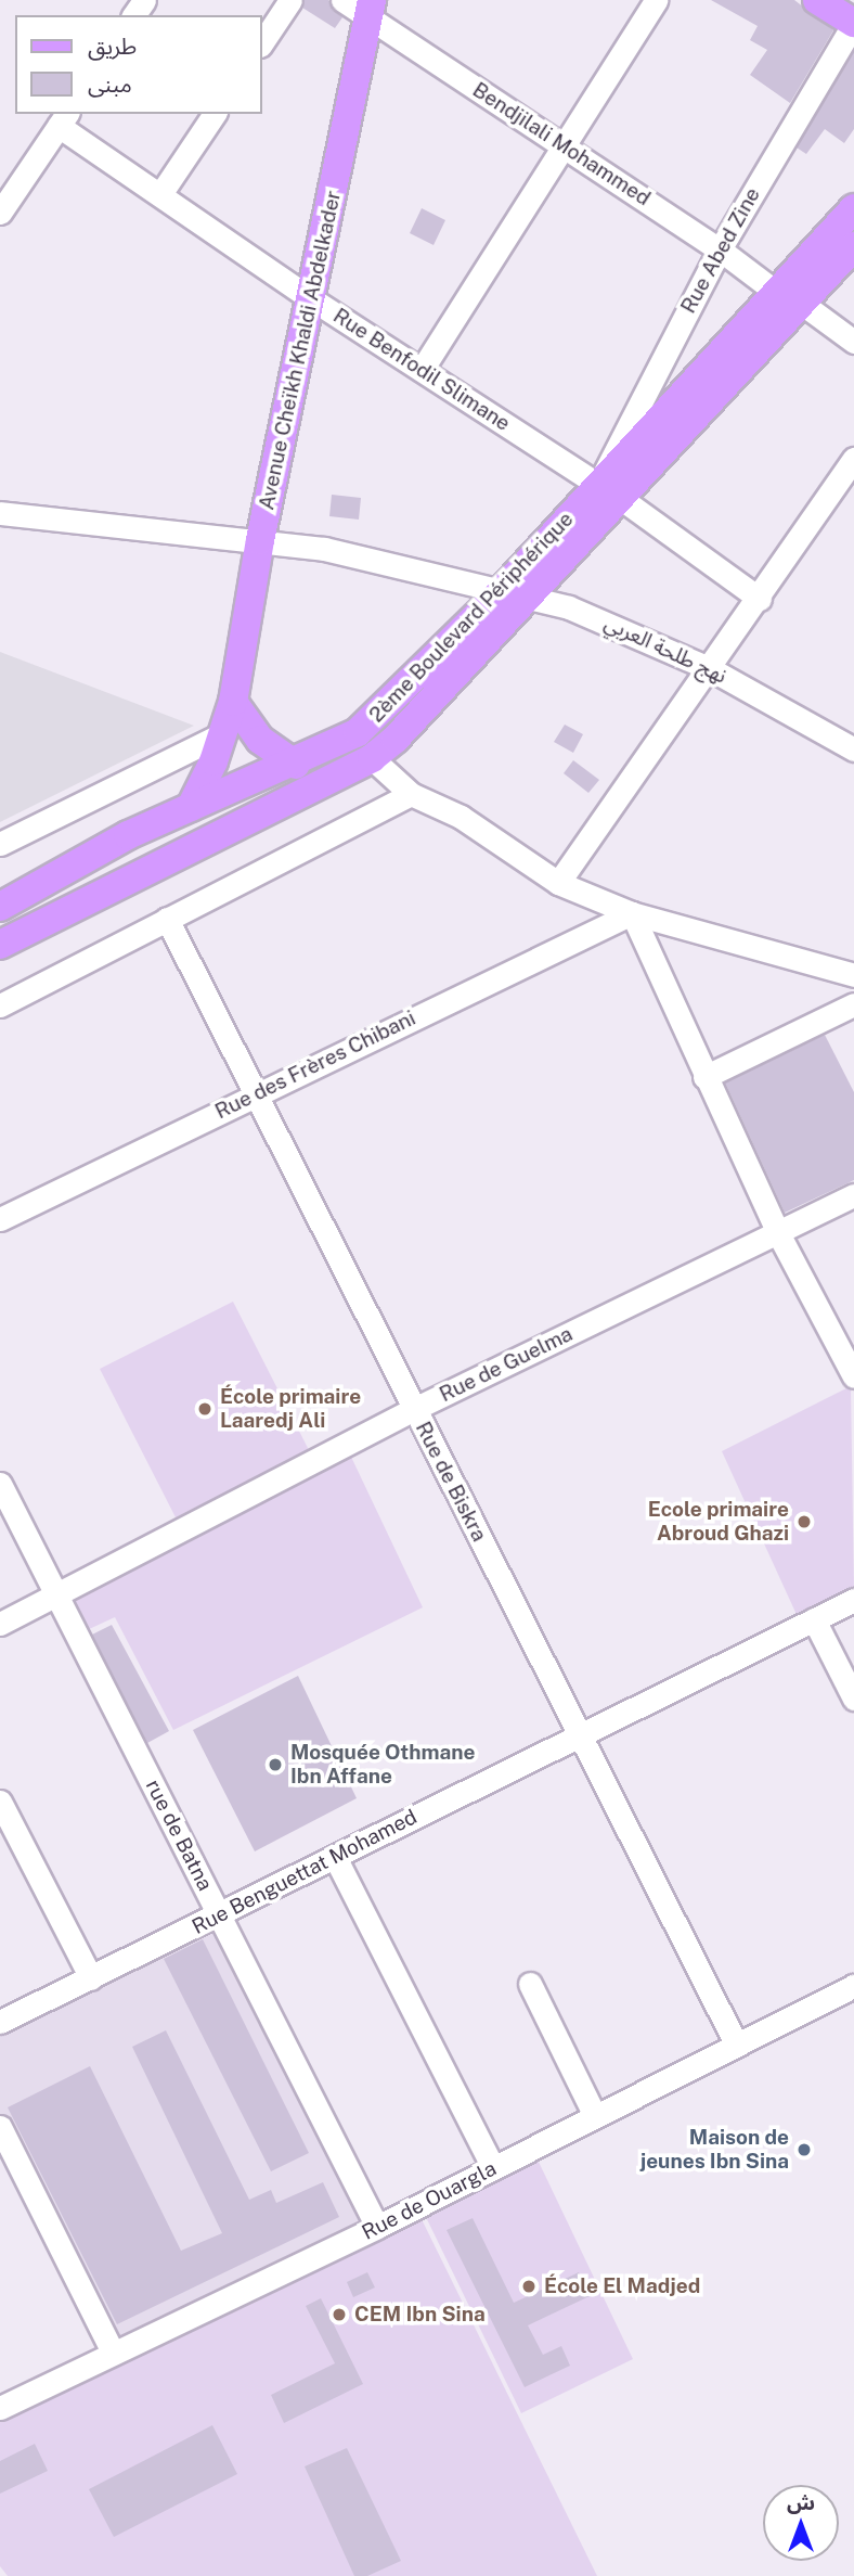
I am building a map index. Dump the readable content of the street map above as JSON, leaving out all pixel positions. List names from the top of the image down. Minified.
{"streets":{"main road":["Avenue Cheïkh Khaldi Abdelkader","2ème Boulevard Périphérique"],"street":["Bendjilali Mohammed","Rue Abed Zine","Rue Benfodil Slimane","نهج طلحة العربي","Rue des Frères Chibani","Rue de Guelma","Rue de Biskra","rue de Batna","Rue Benguettat Mohamed","Rue de Ouargla"]},"crossings":[["Bendjilali Mohammed","Rue Abed Zine"],["Bendjilali Mohammed","Avenue Cheïkh Khaldi Abdelkader"],["Bendjilali Mohammed","2ème Boulevard Périphérique"],["Rue Abed Zine","Rue Benfodil Slimane"],["Rue Abed Zine","2ème Boulevard Périphérique"],["Avenue Cheïkh Khaldi Abdelkader","Rue Benfodil Slimane"],["Avenue Cheïkh Khaldi Abdelkader","2ème Boulevard Périphérique"],["Avenue Cheïkh Khaldi Abdelkader","نهج طلحة العربي"],["Rue Benfodil Slimane","2ème Boulevard Périphérique"],["2ème Boulevard Périphérique","نهج طلحة العربي"],["Rue des Frères Chibani","Rue de Biskra"],["Rue de Guelma","Rue de Biskra"],["Rue de Guelma","rue de Batna"],["Rue de Biskra","Rue Benguettat Mohamed"],["Rue de Biskra","Rue de Ouargla"],["rue de Batna","Rue Benguettat Mohamed"],["rue de Batna","Rue de Ouargla"]],"places":["École primaire Laaredj Ali","Ecole primaire Abroud Ghazi","Mosquée Othmane Ibn Affane","Maison de jeunes Ibn Sina","École El Madjed","CEM Ibn Sina"],"legend":["طريق","مبنى"],"north":"top"}
